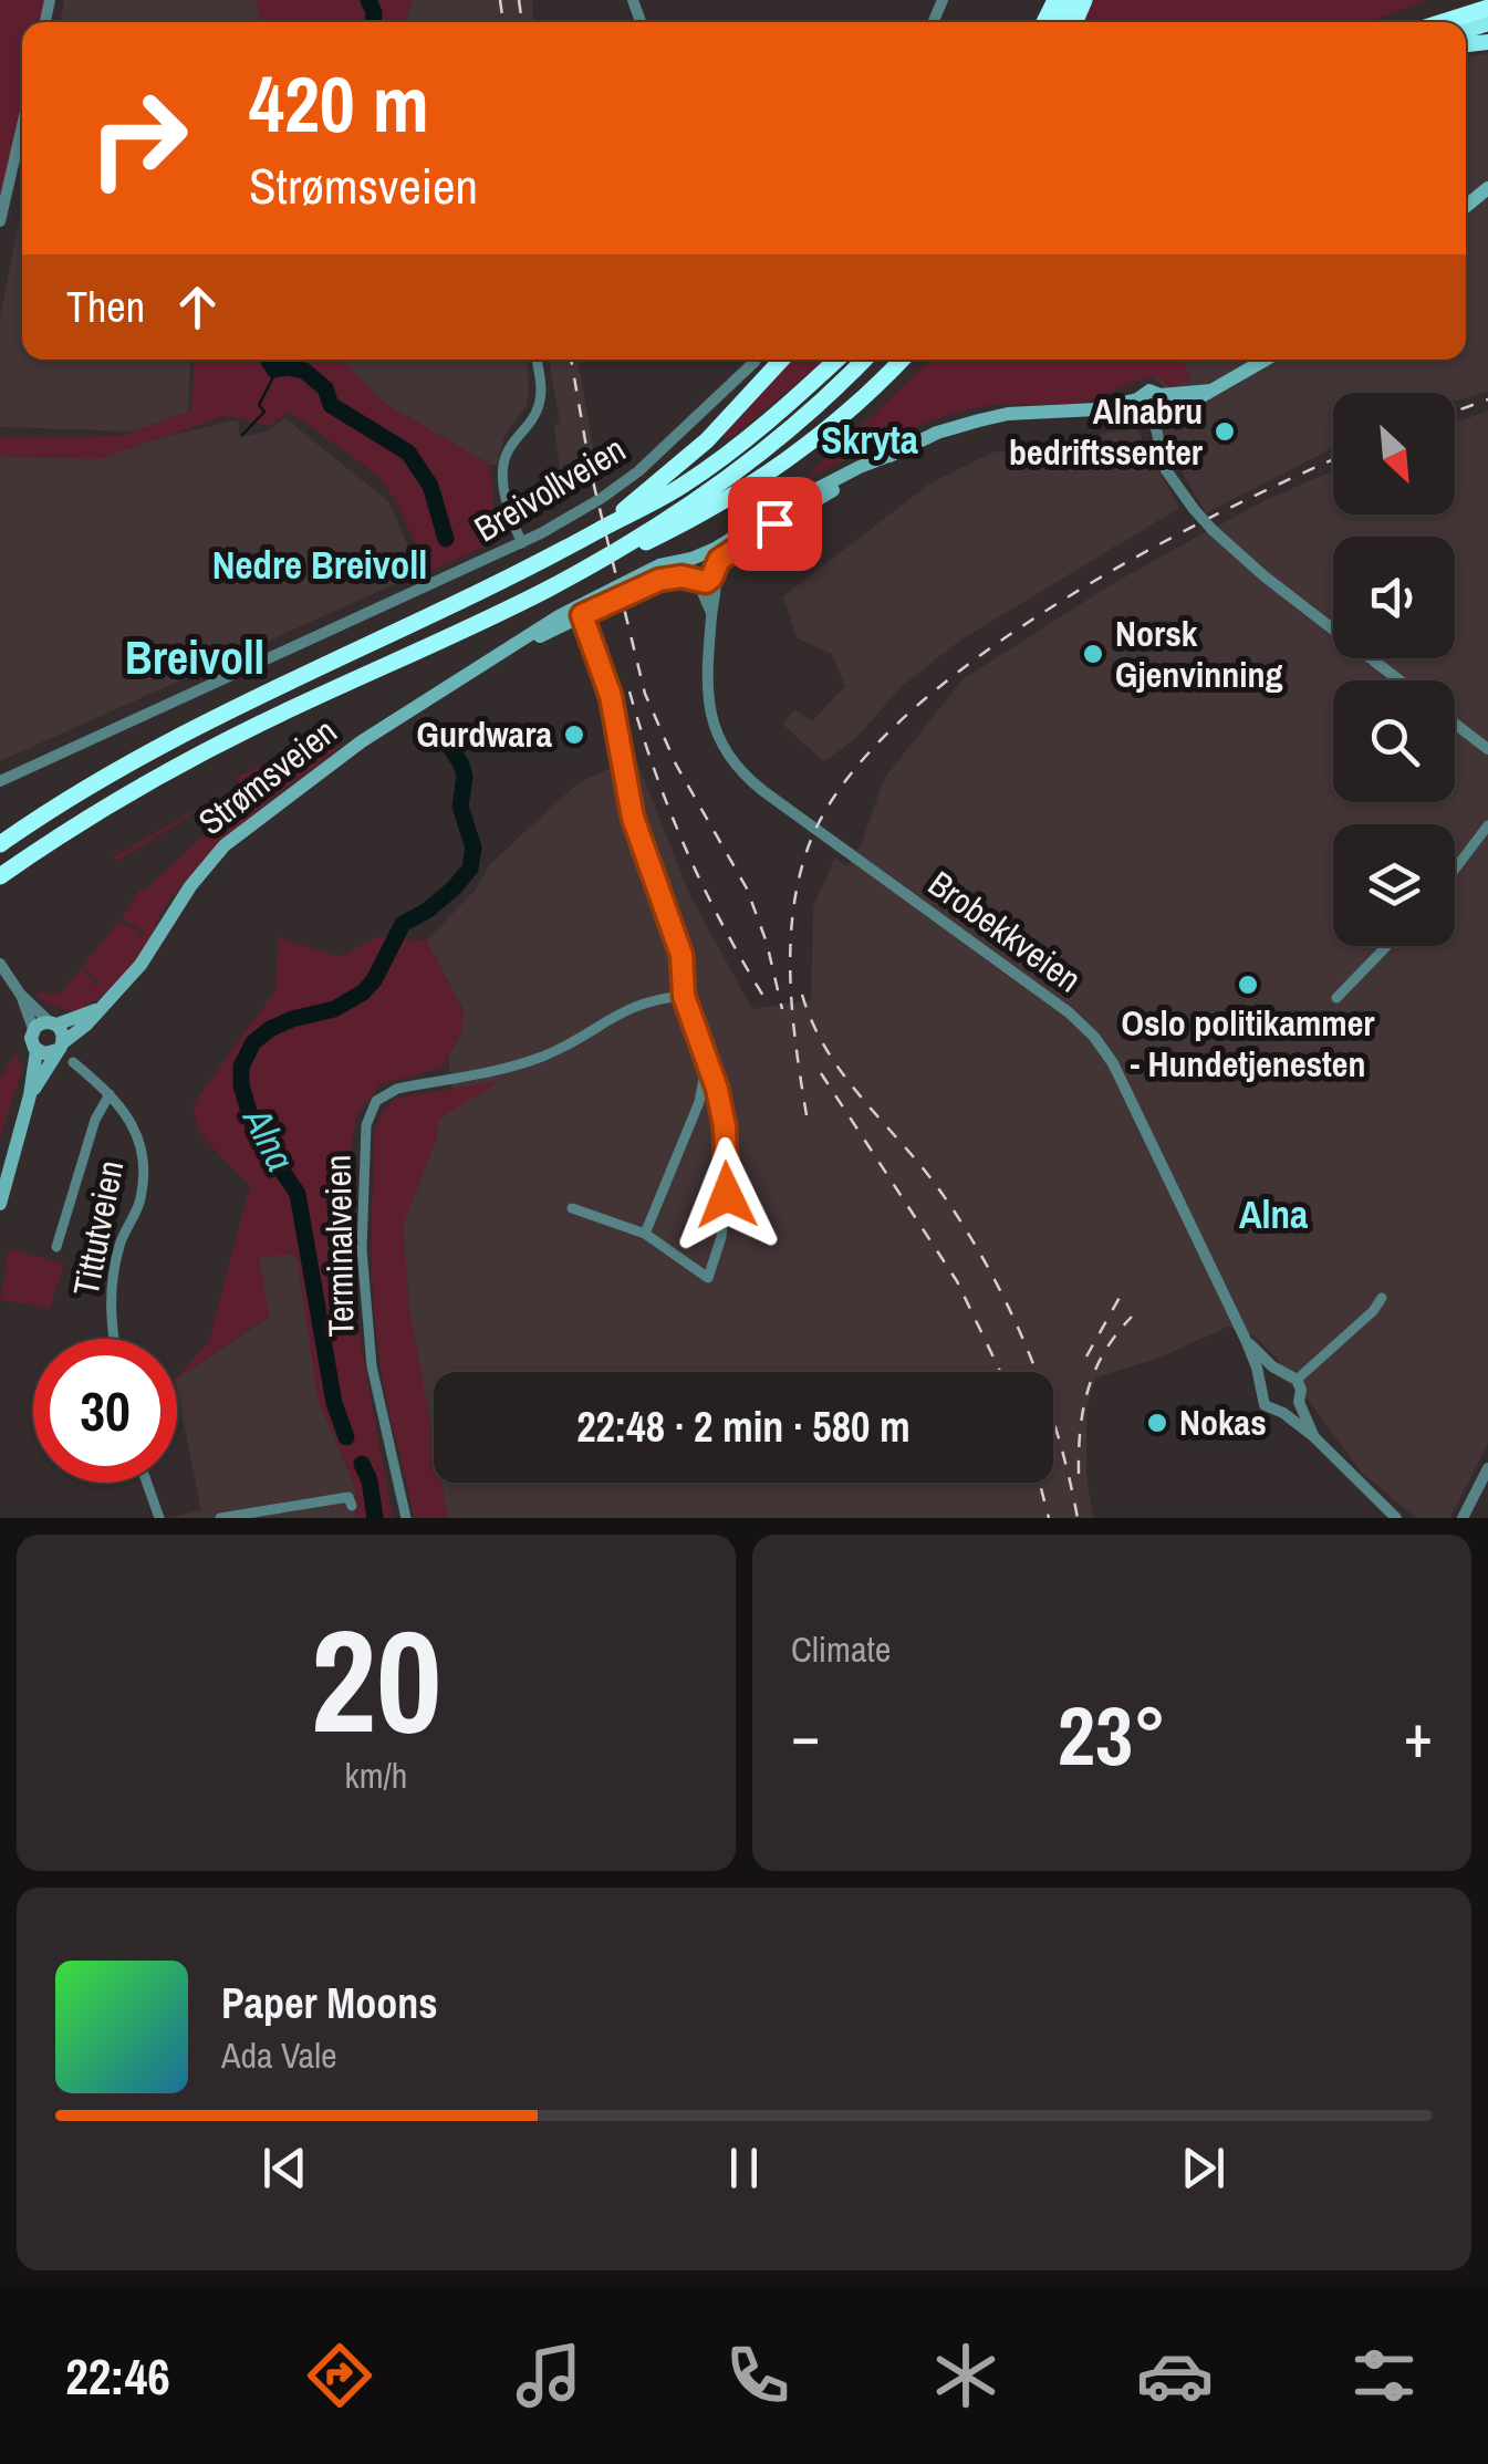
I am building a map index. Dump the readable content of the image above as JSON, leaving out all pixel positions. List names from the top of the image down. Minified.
{"streets":{"main road":["Strømsveien"],"street":["Breivollveien","Brobekkveien","Tittutveien","Terminalveien"]},"crossings":[["Strømsveien","Brobekkveien"]],"districts":["Skryta","Nedre Breivoll","Breivoll","Alna"],"water":["Alna"],"places":["Alnabru bedriftssenter","Norsk Gjenvinning","Gurdwara","Oslo politikammer - Hundetjenesten","Nokas"],"north":"bottom right","page":{"turn":["420 m","Strømsveien"],"then":"Then","limit":"30","trip":"22:48 · 2 min · 580 m","tile":[["20","km/h"],"Climate"],"heat":["−","23°","+"],"song":["Paper Moons","Ada Vale"],"tabs":"22:46"}}
